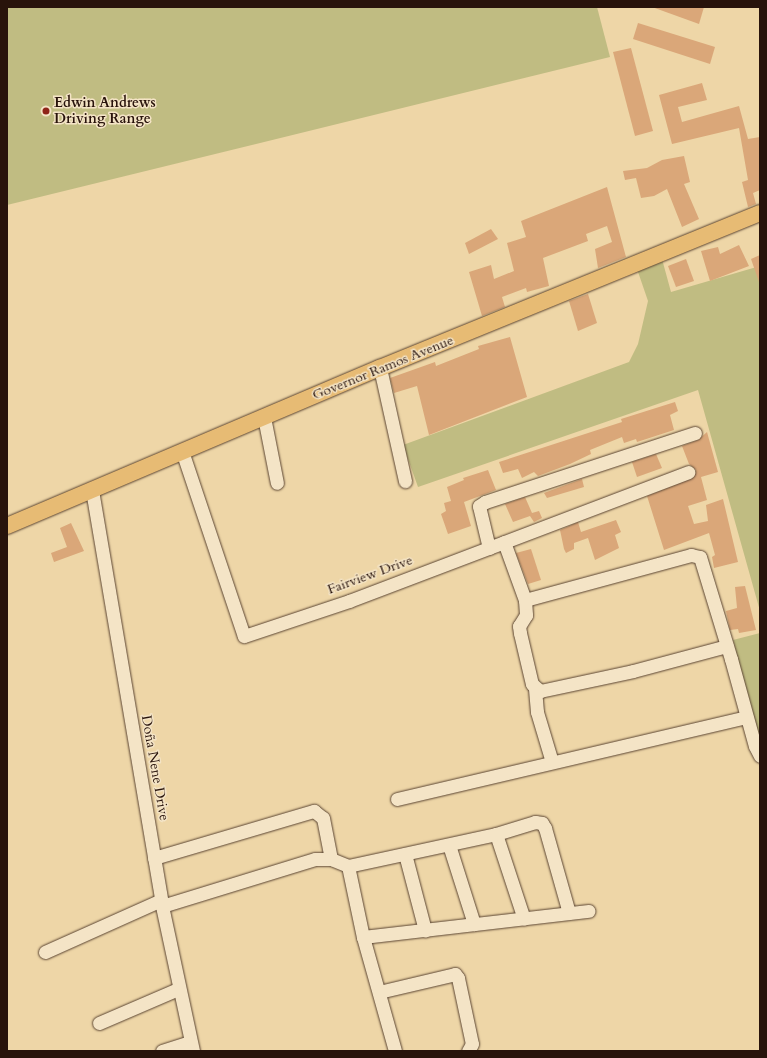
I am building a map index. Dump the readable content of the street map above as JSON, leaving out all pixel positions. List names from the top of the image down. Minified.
{"streets":{"main road":["Governor Ramos Avenue"],"street":["Fairview Drive","Doña Nene Drive"]},"crossings":[["Governor Ramos Avenue","Fairview Drive"],["Governor Ramos Avenue","Doña Nene Drive"]],"places":["Edwin Andrews Driving Range"]}
